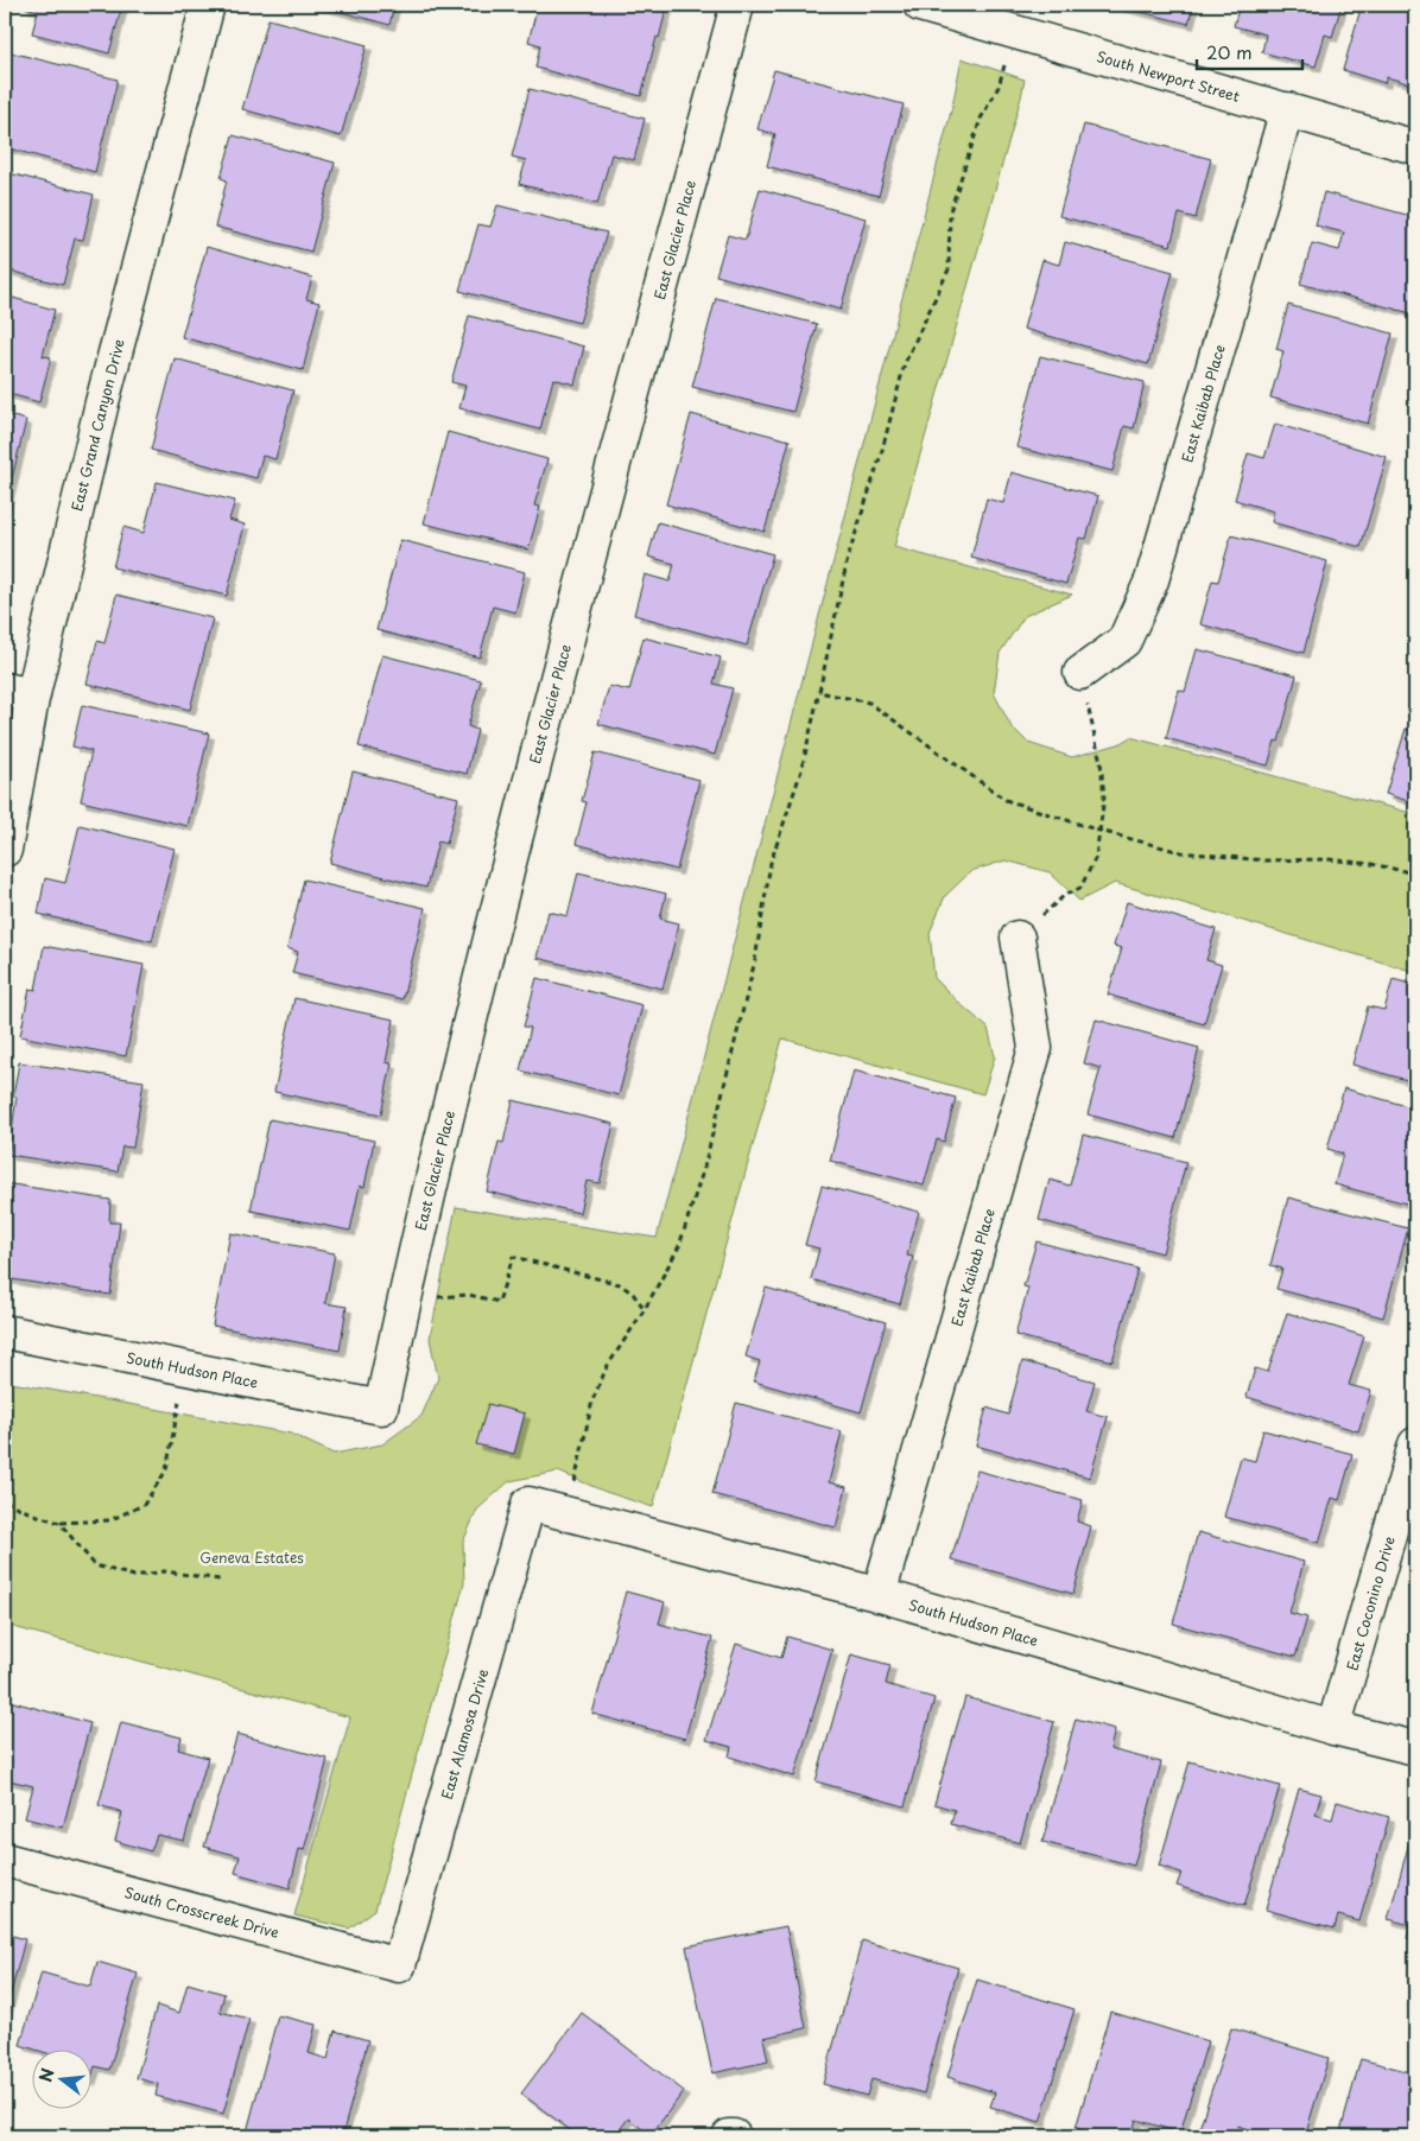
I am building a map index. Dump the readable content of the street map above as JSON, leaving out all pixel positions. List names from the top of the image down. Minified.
{"streets":{"street":["South Newport Street","East Glacier Place","East Kaibab Place","East Grand Canyon Drive","South Hudson Place","East Coconino Drive","East Alamosa Drive","South Crosscreek Drive"]},"crossings":[["South Newport Street","East Kaibab Place"],["East Glacier Place","South Hudson Place"],["East Kaibab Place","South Hudson Place"],["South Hudson Place","East Coconino Drive"],["South Hudson Place","East Alamosa Drive"],["East Alamosa Drive","South Crosscreek Drive"]],"parks":["Geneva Estates"],"scale_bar":"20 m","north":"left"}
